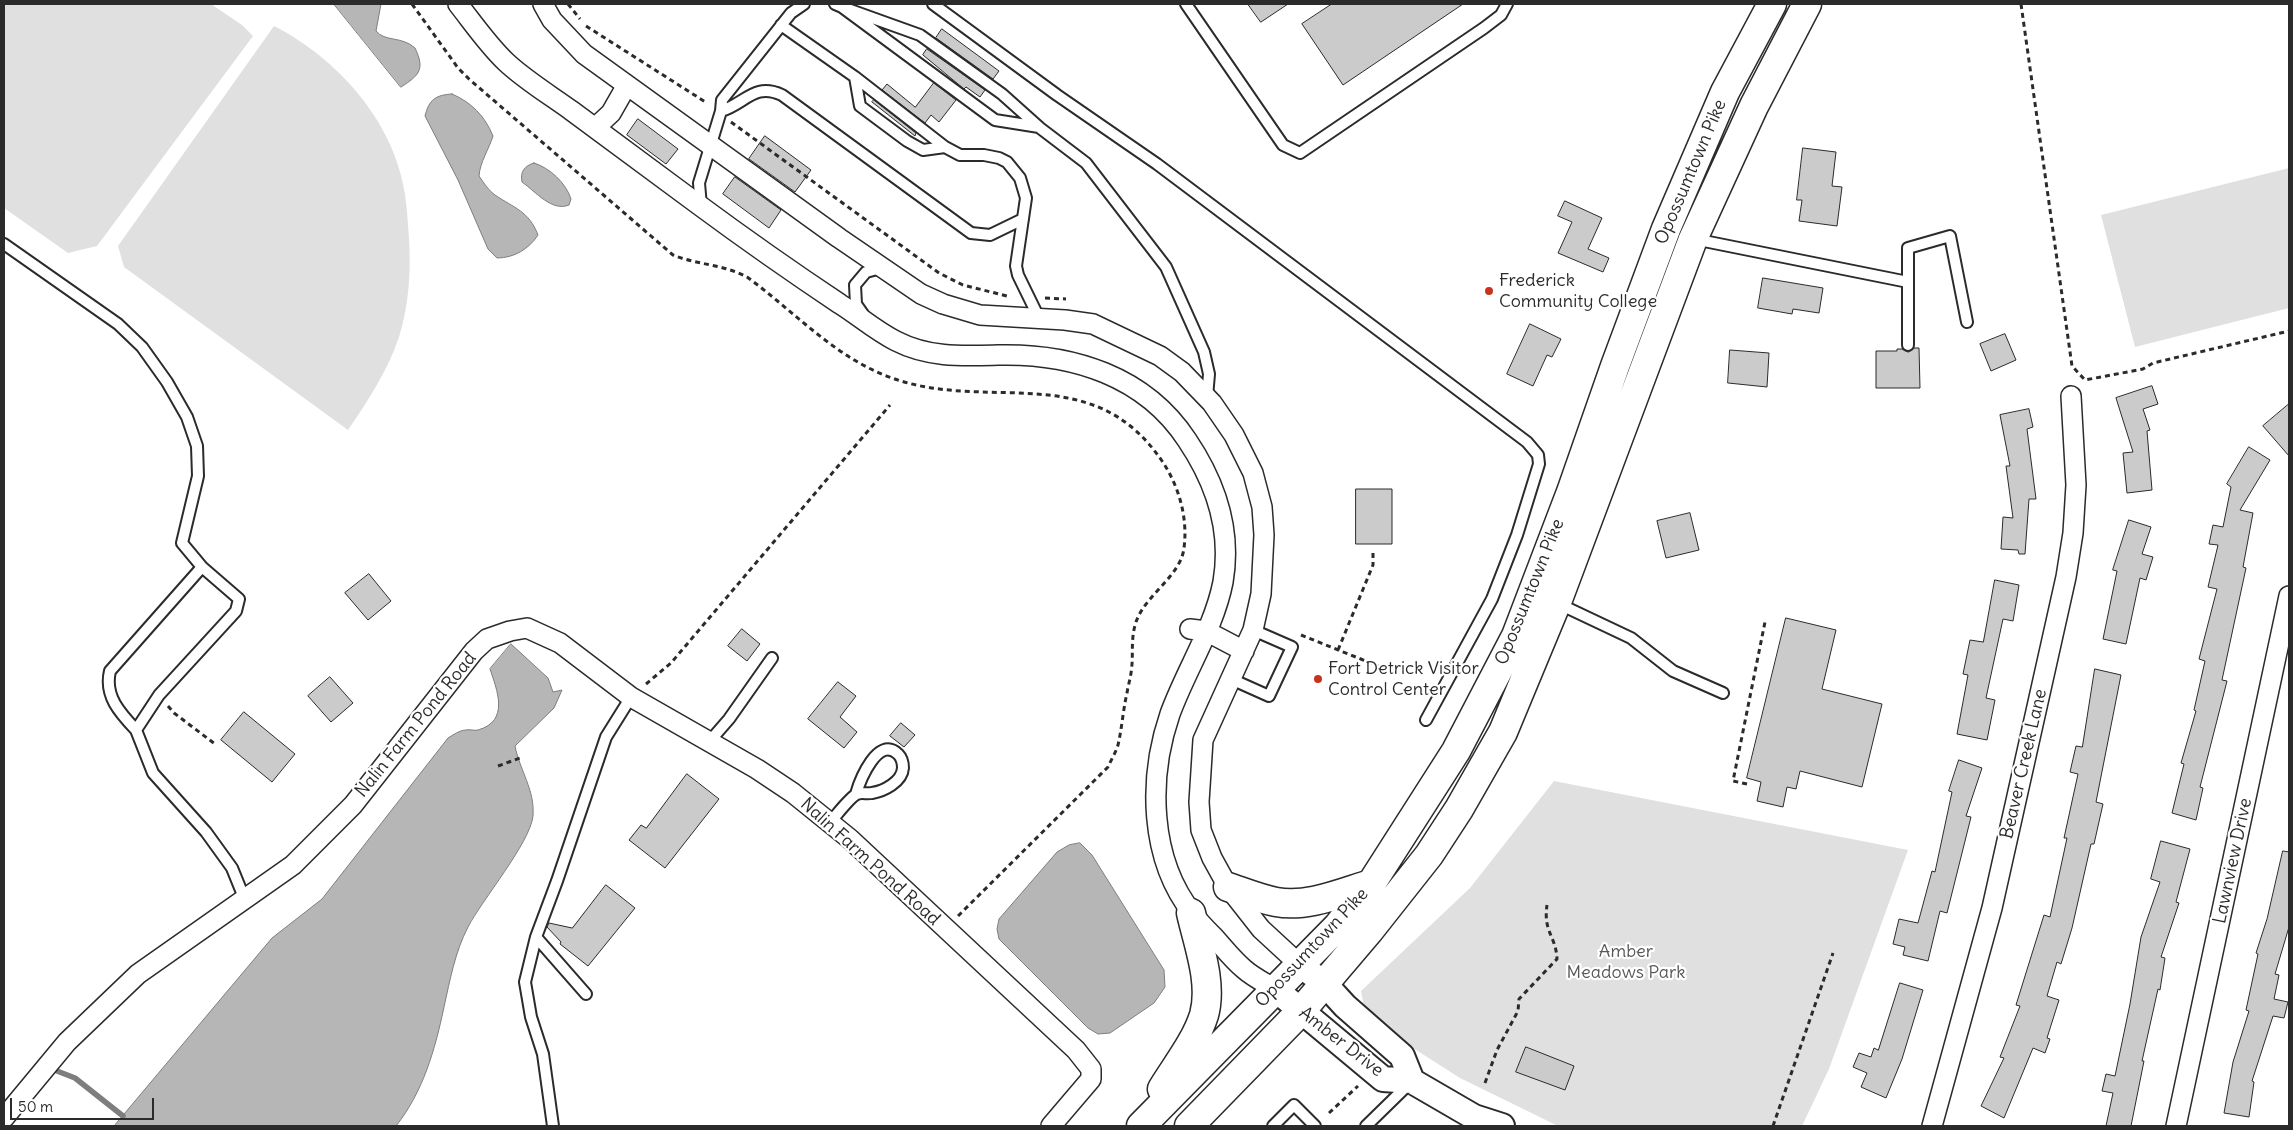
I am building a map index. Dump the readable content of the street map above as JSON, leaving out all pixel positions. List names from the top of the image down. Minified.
{"streets":{"main road":["Opossumtown Pike"],"street":["Nalin Farm Pond Road","Beaver Creek Lane","Lawnview Drive","Amber Drive"]},"crossings":[["Opossumtown Pike","Amber Drive"]],"parks":["Amber Meadows Park"],"places":["Frederick Community College","Fort Detrick Visitor Control Center"],"scale_bar":"50 m"}
